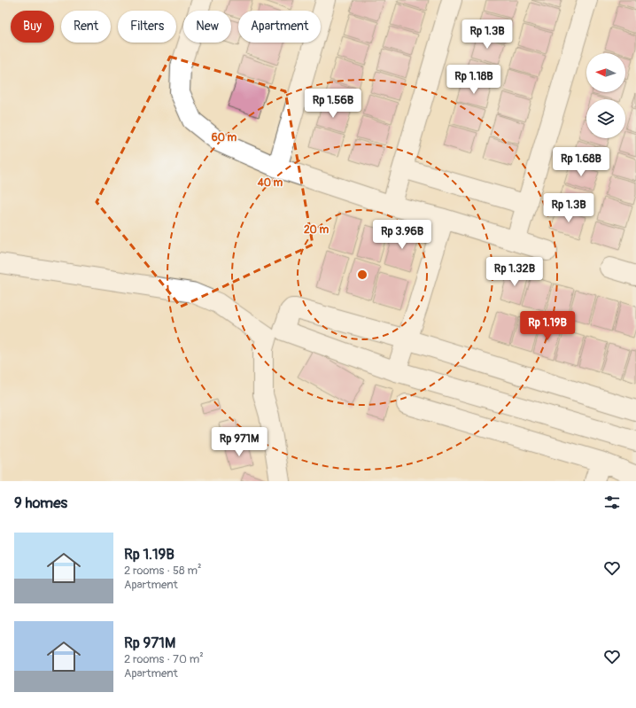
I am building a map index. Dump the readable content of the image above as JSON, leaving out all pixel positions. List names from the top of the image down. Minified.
{"north":"left","page":{"chip":["Buy","Rent","Filters","New","Apartment"],"price":["Rp 1.3B","Rp 1.18B","Rp 1.56B","Rp 1.68B","Rp 1.3B","Rp 3.96B","Rp 1.32B","Rp 1.19B","Rp 971M"],"heading":"9 homes","list":[{"name":"Rp 1.19B","note":"2 rooms · 58 m² · Apartment"},{"name":"Rp 971M","note":"2 rooms · 70 m² · Apartment"}]},"rings":["60 m","40 m","20 m"]}
